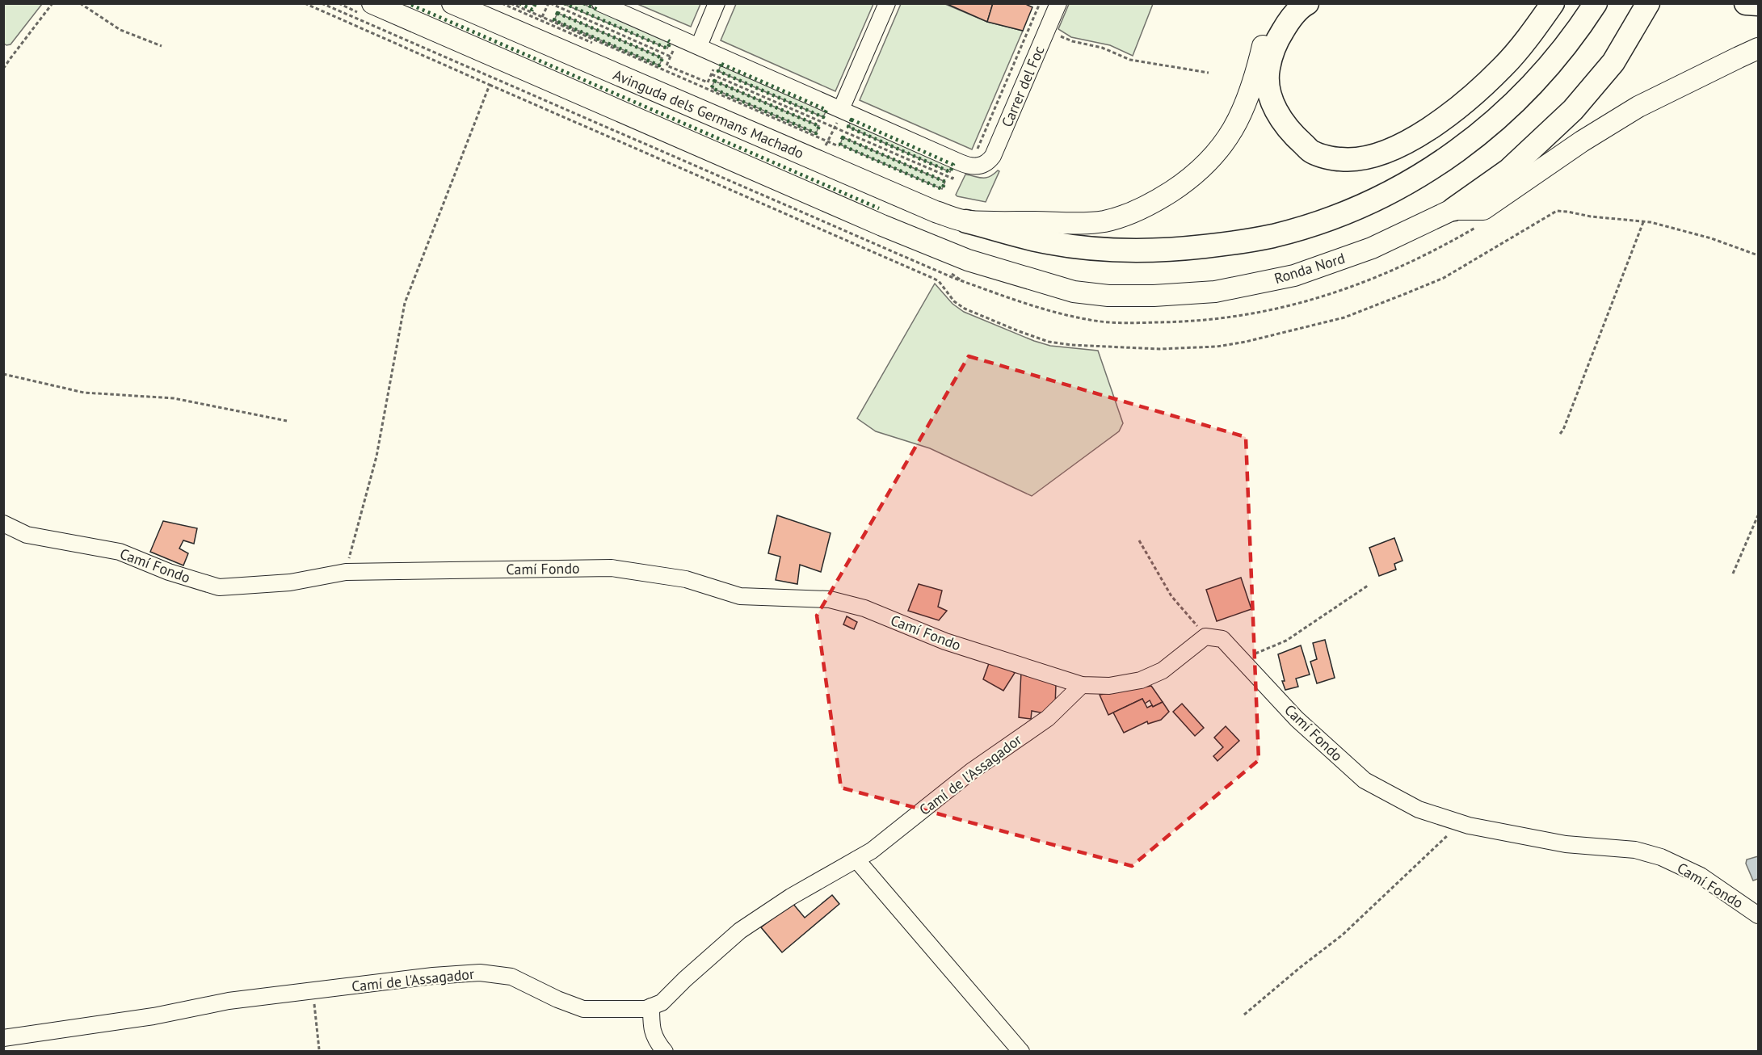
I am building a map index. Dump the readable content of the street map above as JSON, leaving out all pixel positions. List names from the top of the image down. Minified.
{"streets":{"highway":["Ronda Nord"],"main road":["Avinguda dels Germans Machado"],"street":["Carrer del Foc","Camí Fondo","Camí de l'Assagador"]},"crossings":[["Camí Fondo","Camí de l'Assagador"]]}
